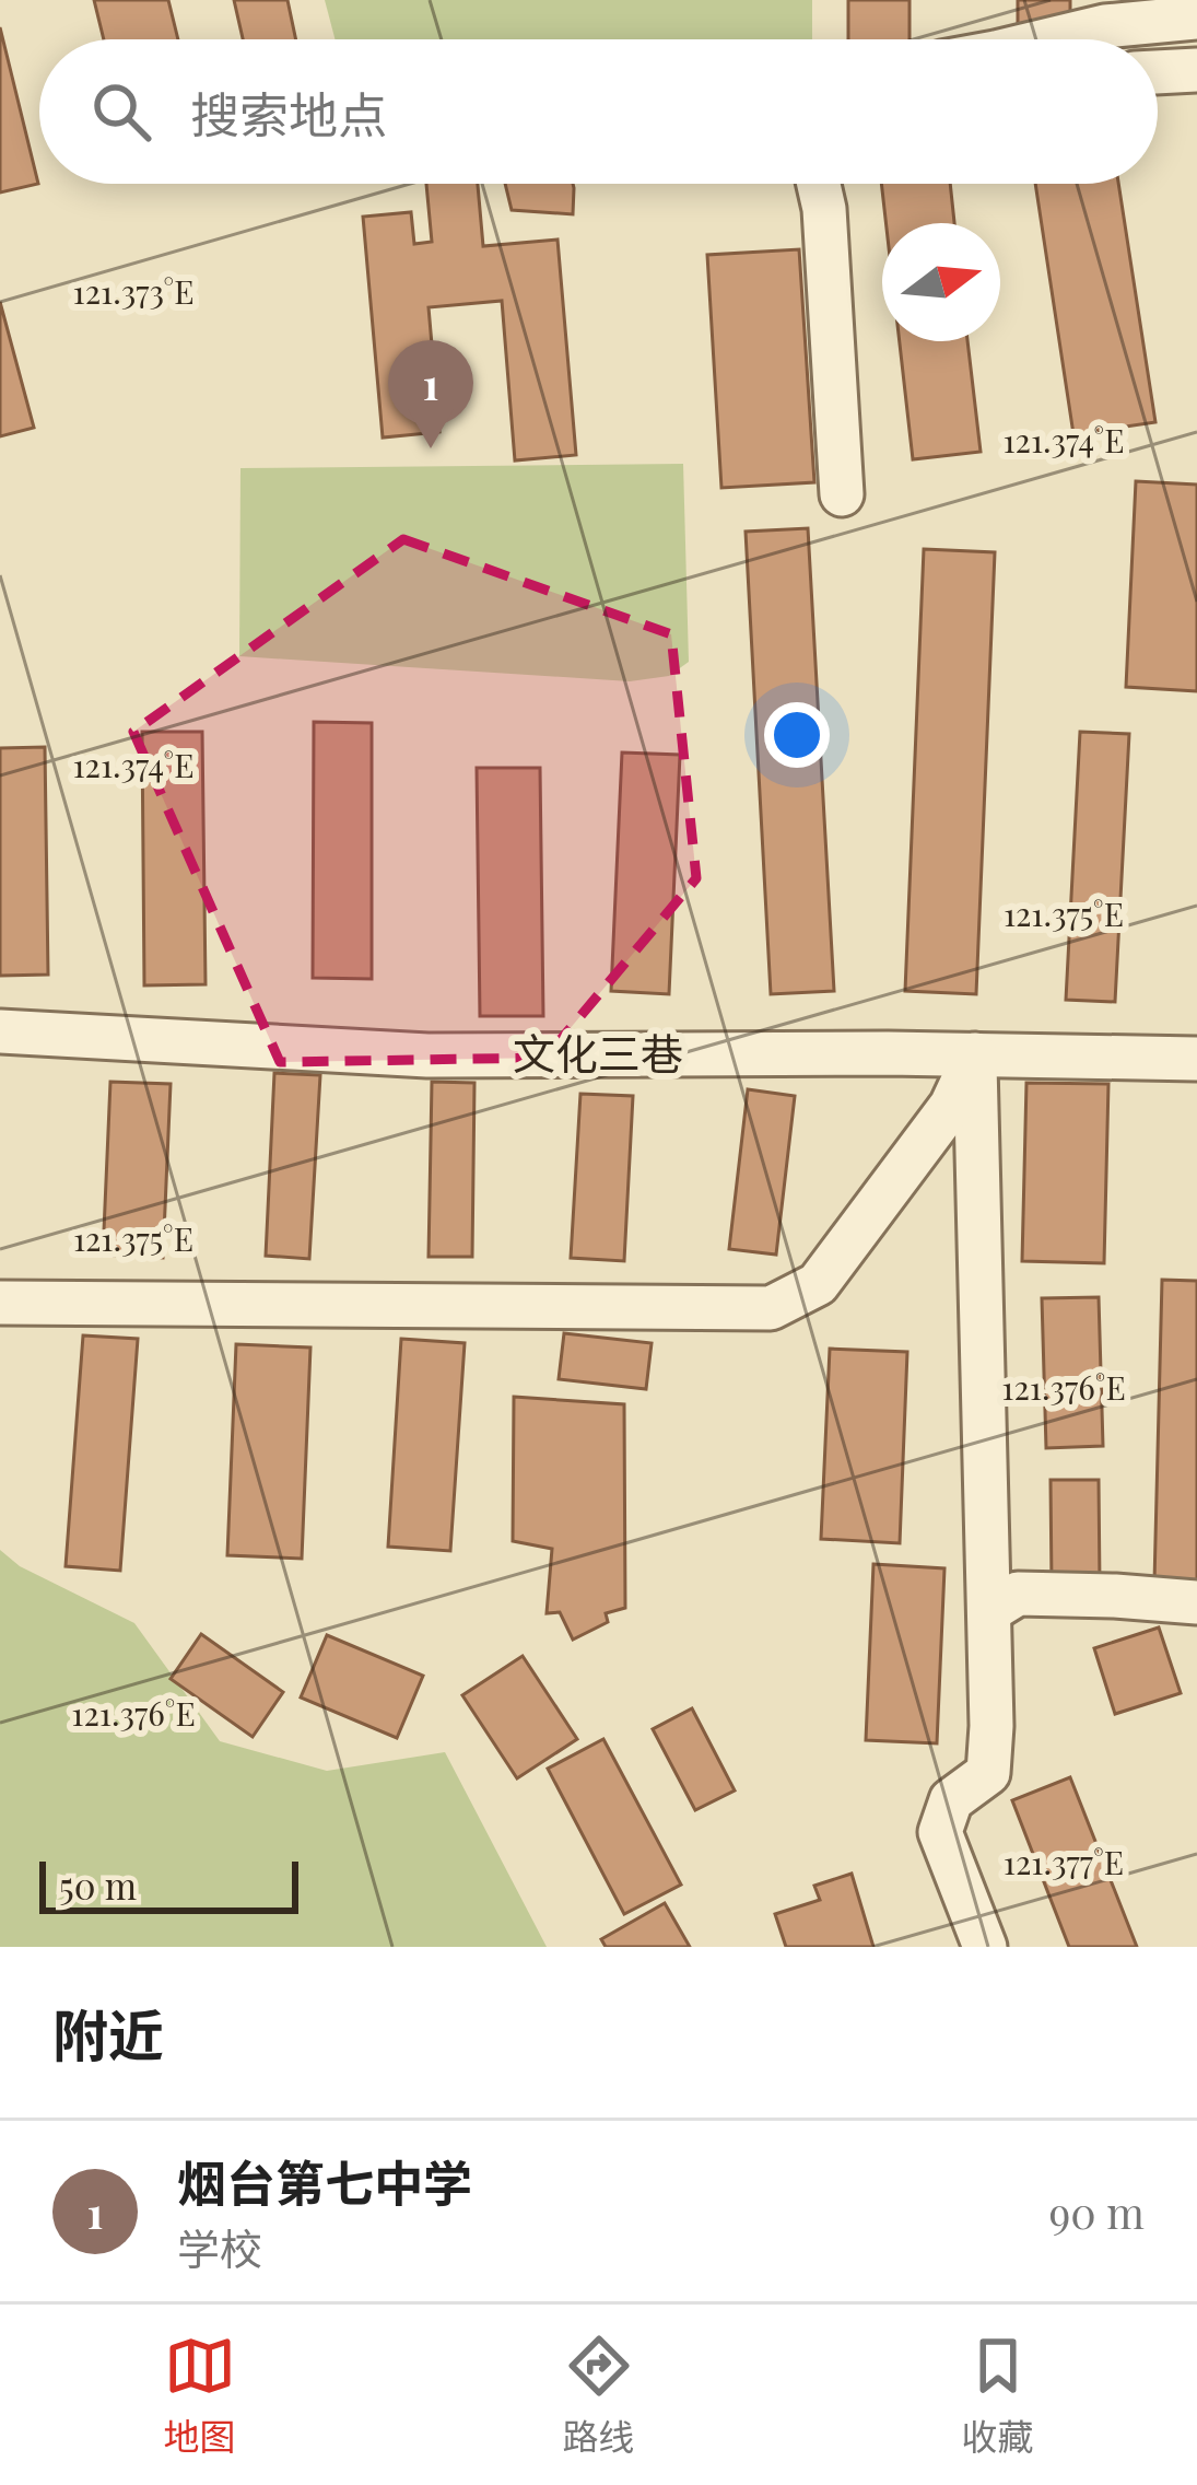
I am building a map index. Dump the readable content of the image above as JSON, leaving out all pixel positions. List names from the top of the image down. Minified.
{"streets":{"lane":["文化三巷"]},"scale_bar":"50 m","north":"right","page":{"search":"搜索地点","pins":"1","scale":"50 m","heading":"附近","list":[{"mark":"1","name":"烟台第七中学","note":"学校","value":"90 m"}],"nav":["地图","路线","收藏"]},"coordinates":["121.373°E","121.374°E","121.375°E","121.376°E","121.377°E"]}
